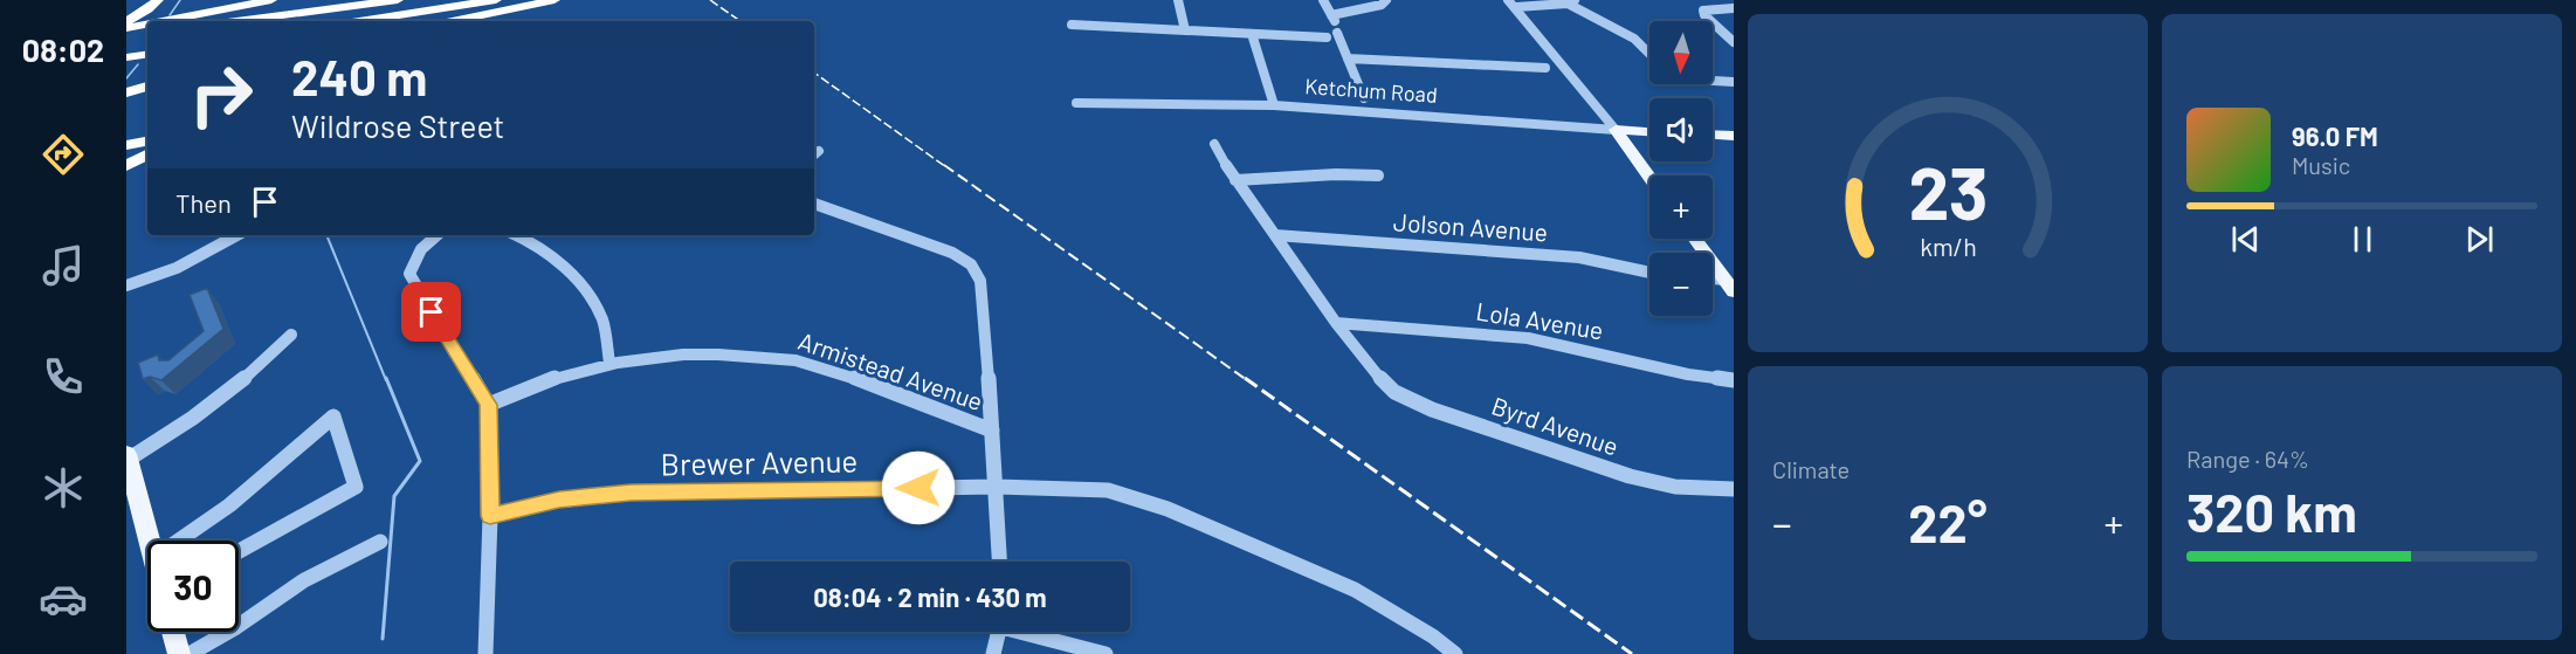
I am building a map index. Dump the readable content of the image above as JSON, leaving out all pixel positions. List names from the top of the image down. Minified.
{"streets":{"main road":["Ketchum Road"],"street":["Jolson Avenue","Lola Avenue","Armistead Avenue","Byrd Avenue","Brewer Avenue"]},"crossings":[["Jolson Avenue","Byrd Avenue"],["Lola Avenue","Byrd Avenue"]],"north":"bottom","page":{"tabs":"08:02","map_buttons":["+","−"],"turn":["240 m","Wildrose Street"],"song":["96.0 FM","Music"],"then":"Then","tile":["Climate",["Range · 64%","320 km"]],"heat":["−","22°","+"],"limit":"30","trip":"08:04 · 2 min · 430 m","gauge":["23","km/h"]}}
